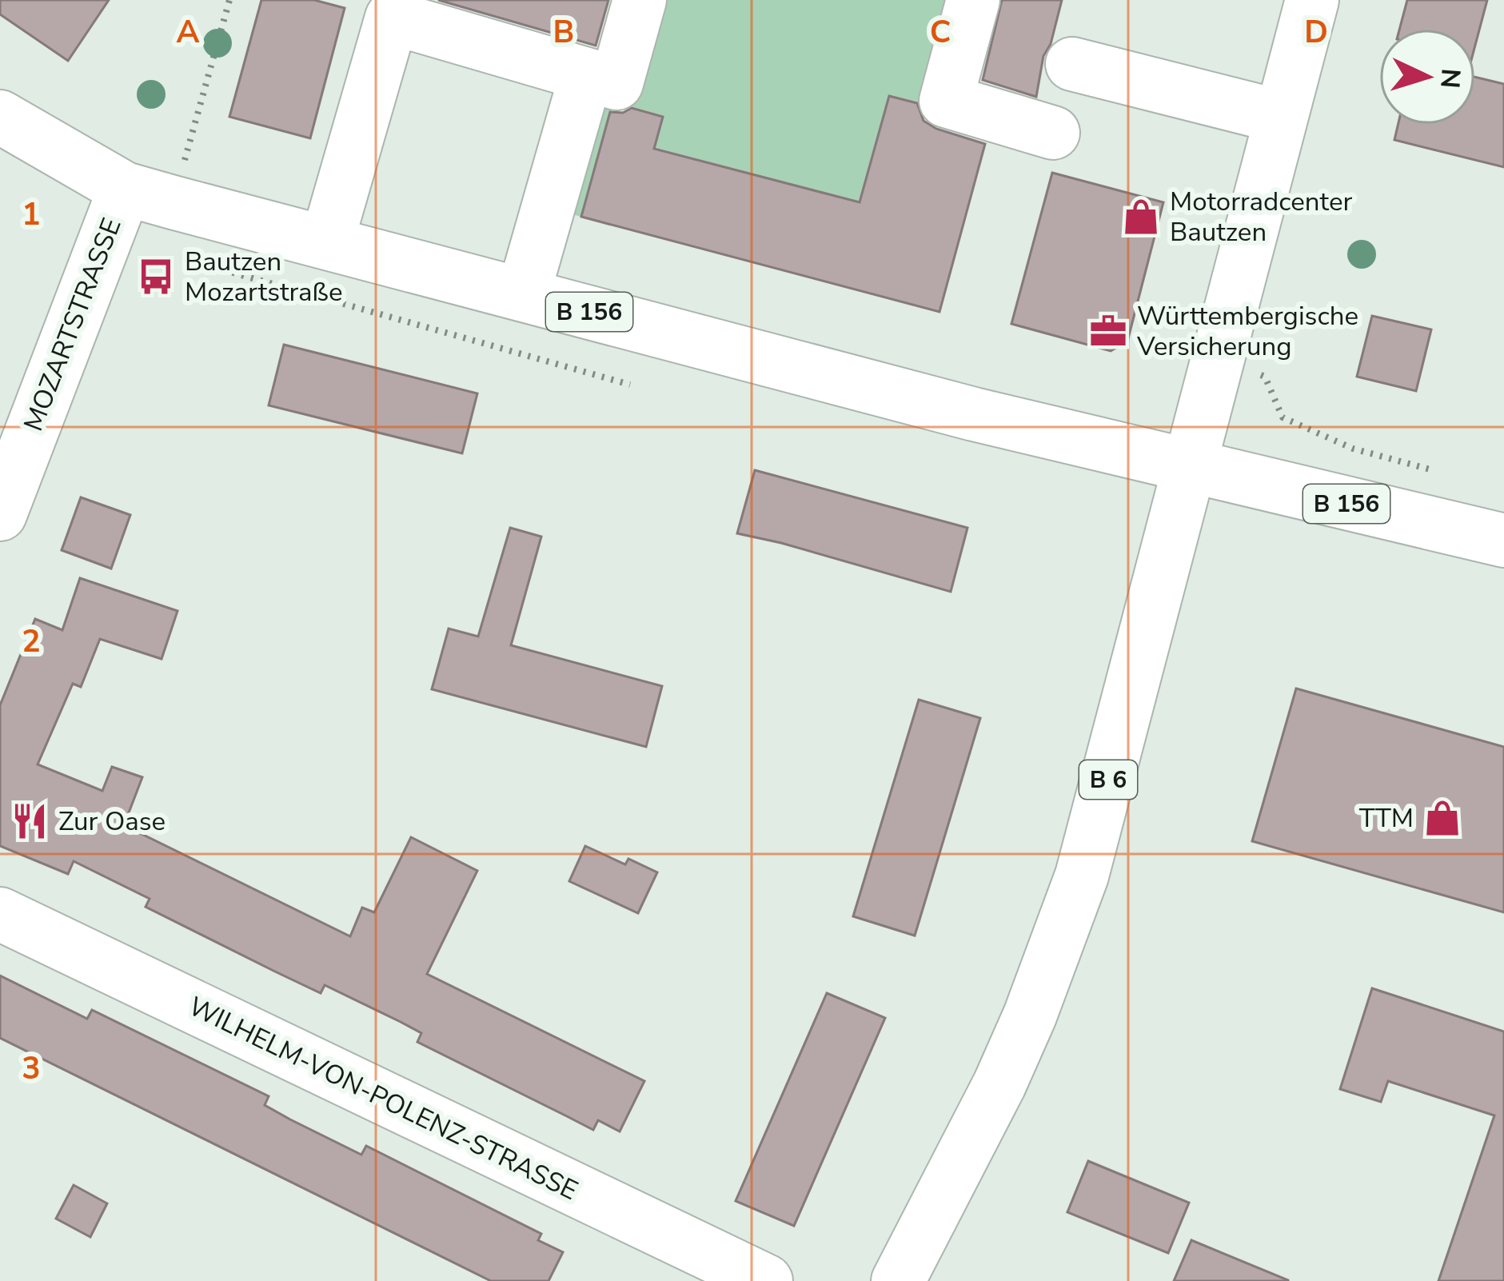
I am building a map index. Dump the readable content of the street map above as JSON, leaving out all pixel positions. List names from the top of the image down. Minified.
{"streets":{"main road":["B 156","MOZARTSTRASSE","B 6","WILHELM-VON-POLENZ-STRASSE"]},"crossings":[["B 156","MOZARTSTRASSE"],["B 156","B 6"]],"places":{"shop":["Motorradcenter Bautzen","TTM"],"bus stop":["Bautzen Mozartstraße"],"office":["Württembergische Versicherung"],"restaurant":["Zur Oase"]},"north":"right","grid":{"columns":["A","B","C","D"],"rows":["1","2","3"]}}
